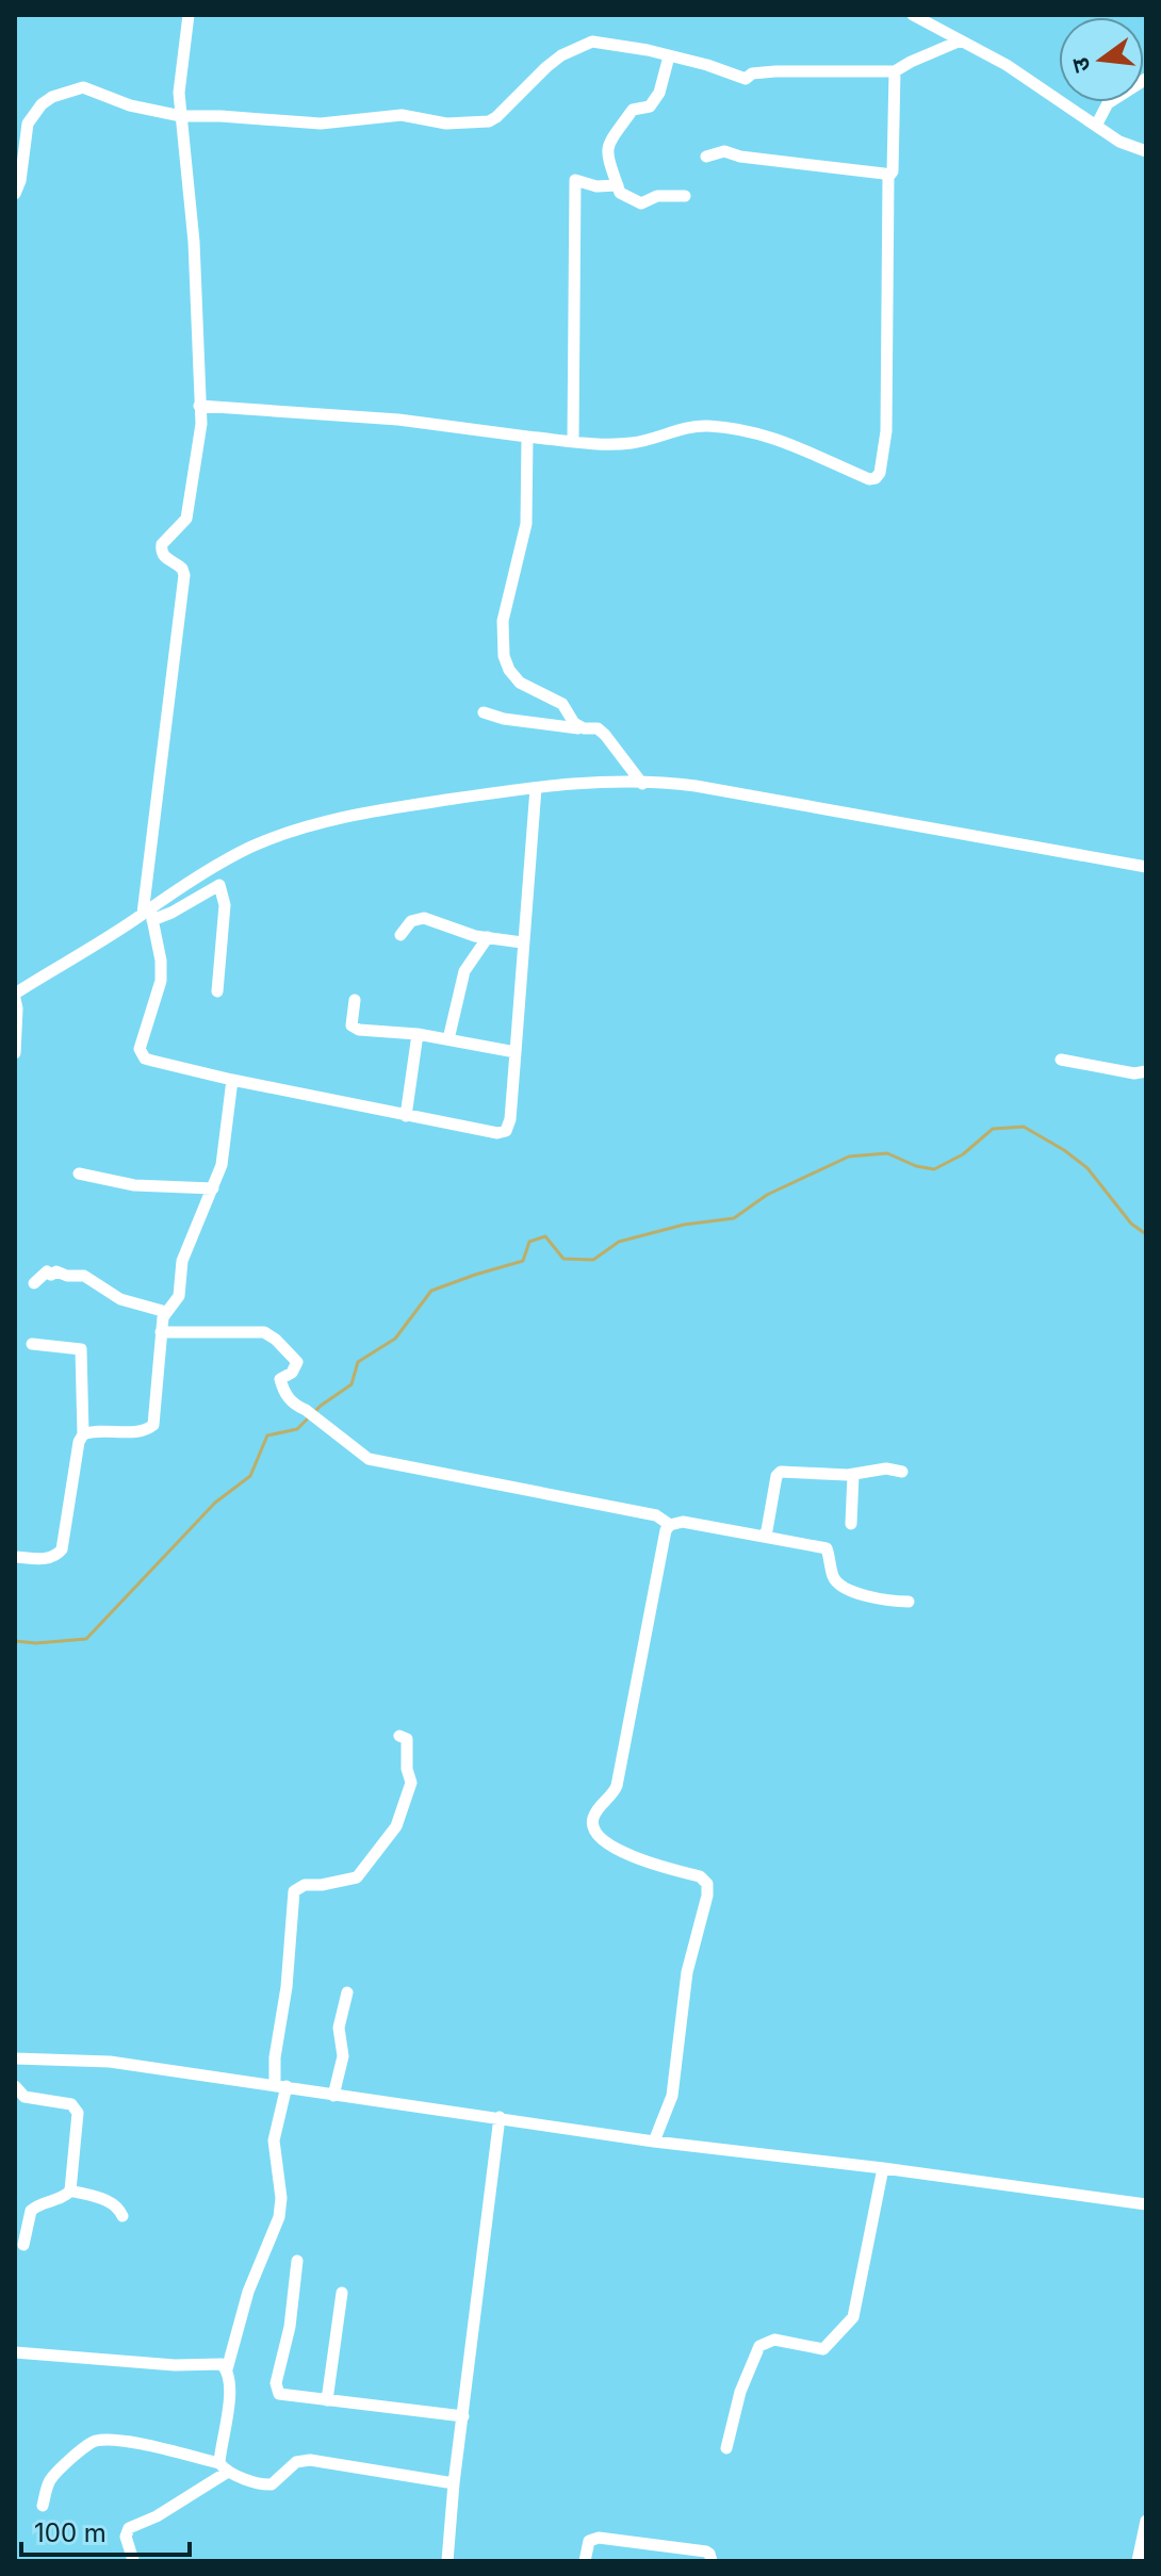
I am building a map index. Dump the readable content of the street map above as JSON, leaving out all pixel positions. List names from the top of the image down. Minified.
{"scale_bar":"100 m","north":"left"}
